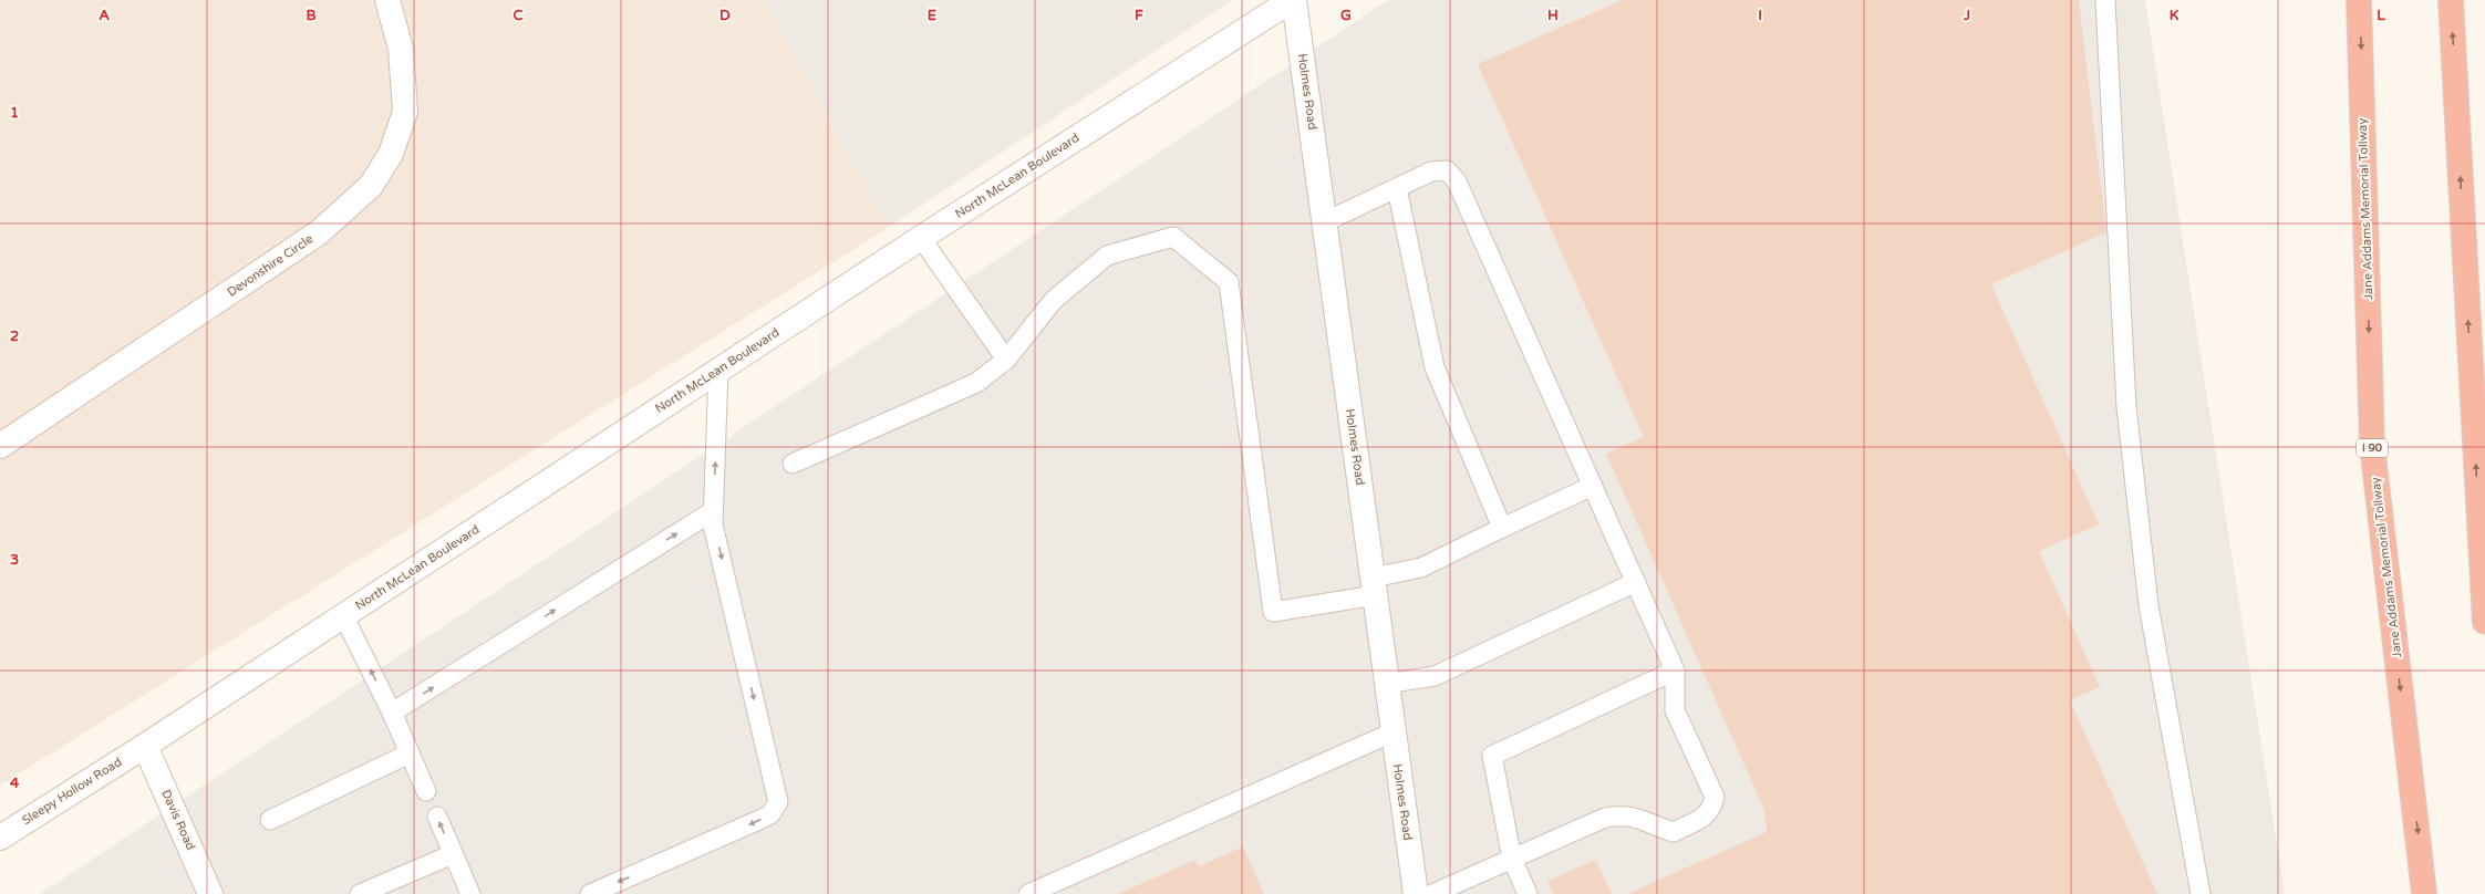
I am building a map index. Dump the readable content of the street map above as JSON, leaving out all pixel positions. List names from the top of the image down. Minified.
{"streets":{"highway":["Jane Addams Memorial Tollway","I 90"],"street":["Holmes Road","North McLean Boulevard","Devonshire Circle","Sleepy Hollow Road","Davis Road"]},"crossings":[["Holmes Road","North McLean Boulevard"],["North McLean Boulevard","Sleepy Hollow Road"],["North McLean Boulevard","Davis Road"],["Sleepy Hollow Road","Davis Road"]],"grid":{"columns":["A","B","C","D","E","F","G","H","I","J","K","L"],"rows":["1","2","3","4"]}}
